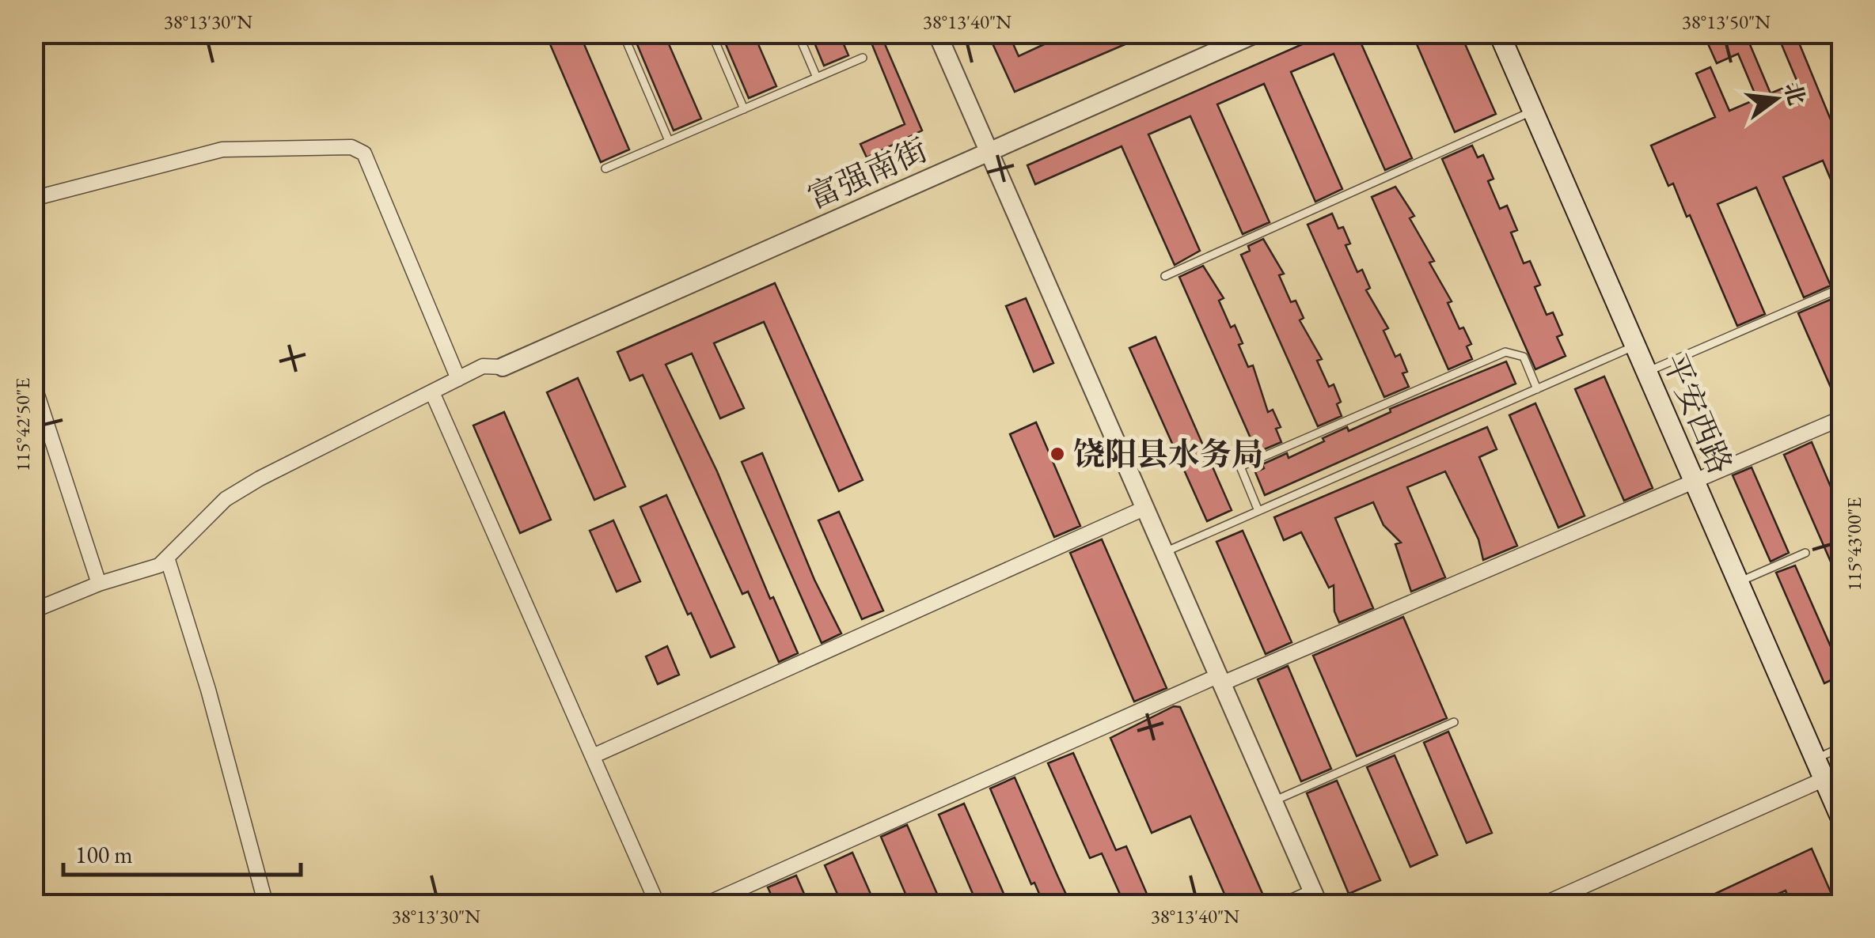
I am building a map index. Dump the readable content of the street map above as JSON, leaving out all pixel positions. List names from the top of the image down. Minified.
{"streets":{"main road":["平安西路"],"street":["富强南街"]},"places":["饶阳县水务局"],"scale_bar":"100 m","north":"right","coordinates":["38°13'30\"N","38°13'40\"N","38°13'50\"N","115°42'50\"E","115°43'00\"E"]}
